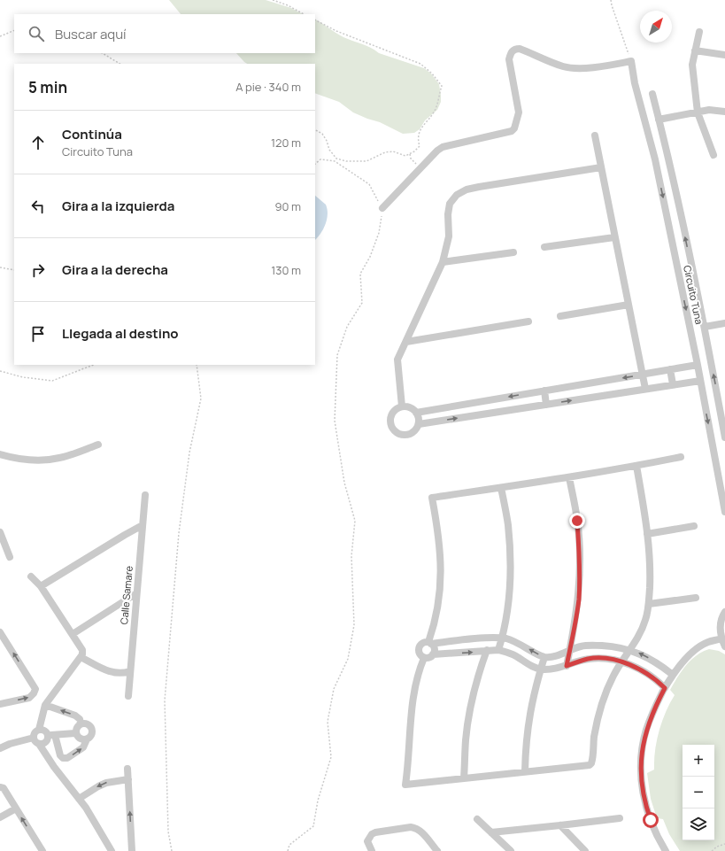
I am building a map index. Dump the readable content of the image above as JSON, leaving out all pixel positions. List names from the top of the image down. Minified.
{"streets":{"street":["Circuito Tuna","Calle Samare"]},"north":"top right","page":{"search":"Buscar aquí","heading":["5 min","A pie · 340 m"],"list":[["Continúa","Circuito Tuna","120 m"],["Gira a la izquierda","90 m"],["Gira a la derecha","130 m"],"Llegada al destino"],"map_buttons":["+","−"]}}
